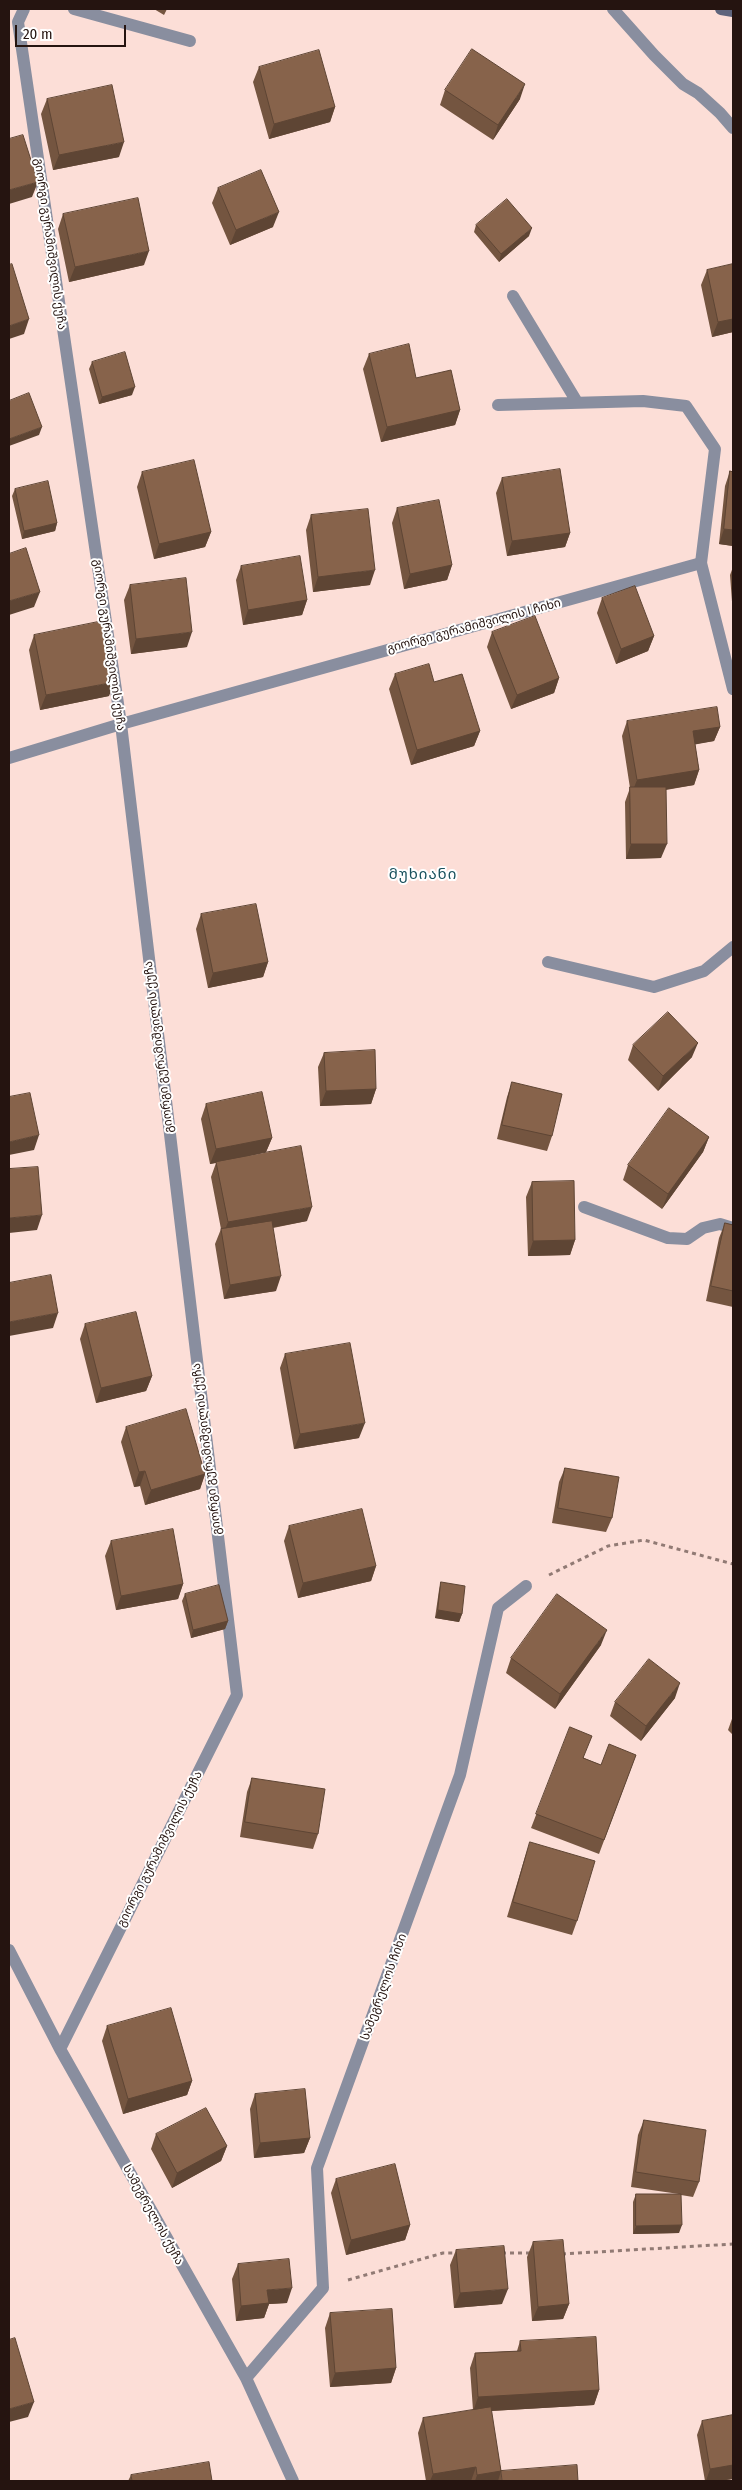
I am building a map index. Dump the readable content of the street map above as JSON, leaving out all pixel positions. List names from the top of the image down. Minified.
{"streets":{"street":["გიორგი გურამიშვილის ქუჩა","გიორგი გურამიშვილის I ჩიხი","სამეგრელოს ჩიხი","სამეგრელოს ქუჩა"]},"crossings":[["გიორგი გურამიშვილის ქუჩა","გიორგი გურამიშვილის I ჩიხი"],["გიორგი გურამიშვილის ქუჩა","სამეგრელოს ქუჩა"]],"districts":["მუხიანი"],"scale_bar":"20 m"}
